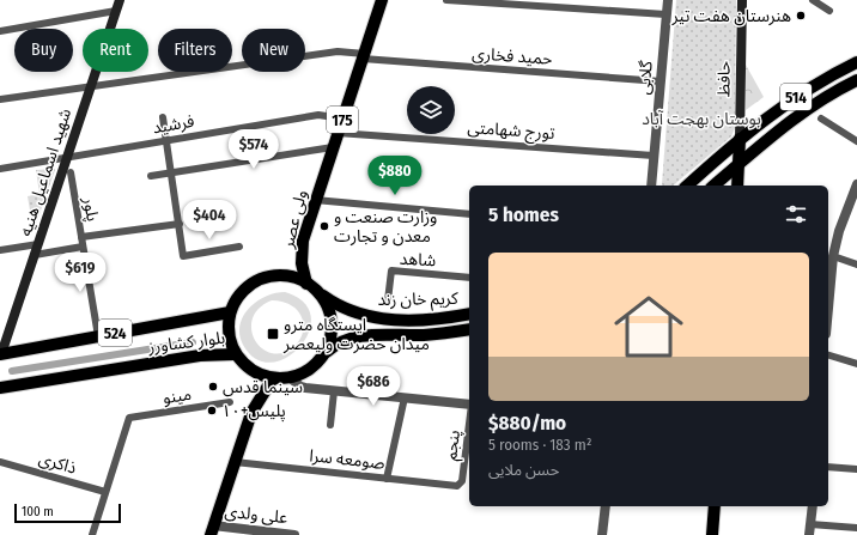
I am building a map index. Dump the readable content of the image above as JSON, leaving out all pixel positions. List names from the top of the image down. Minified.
{"streets":{"main road":["حافظ","514","175","شهید اسماعیل هنیه","ولی عصر","کریم خان زند","524","بلوار کشاورز"],"street":["حمید فخاری","گلابی","فرشید","تورج شهامتی","پلور","شاهد","مینو","پنجم","صومعه سرا","ذاکری","علی ولدی"]},"crossings":[["حمید فخاری","گلابی"],["حمید فخاری","شهید اسماعیل هنیه"],["حمید فخاری","ولی عصر"],["گلابی","تورج شهامتی"],["حافظ","514"],["فرشید","شهید اسماعیل هنیه"],["فرشید","ولی عصر"],["تورج شهامتی","ولی عصر"],["شهید اسماعیل هنیه","بلوار کشاورز"],["پلور","بلوار کشاورز"],["ولی عصر","کریم خان زند"],["ولی عصر","بلوار کشاورز"],["کریم خان زند","بلوار کشاورز"],["مینو","ذاکری"],["پنجم","صومعه سرا"]],"parks":["بوستان بهجت آباد"],"places":{"other":["هنرستان هفت تیر","وزارت صنعت و معدن و تجارت","سینما قدس","پلیس+۱۰"],"transit":["ایستگاه مترو میدان حضرت ولیعصر"]},"scale_bar":"100 m","page":{"chip":["Buy","Rent","Filters","New"],"price":["$574","$880","$404","$619","$686"],"heading":"5 homes","list":[{"name":"$880/mo","note":"5 rooms · 183 m² · حسن ملایی"}],"scale":"100 m"}}
